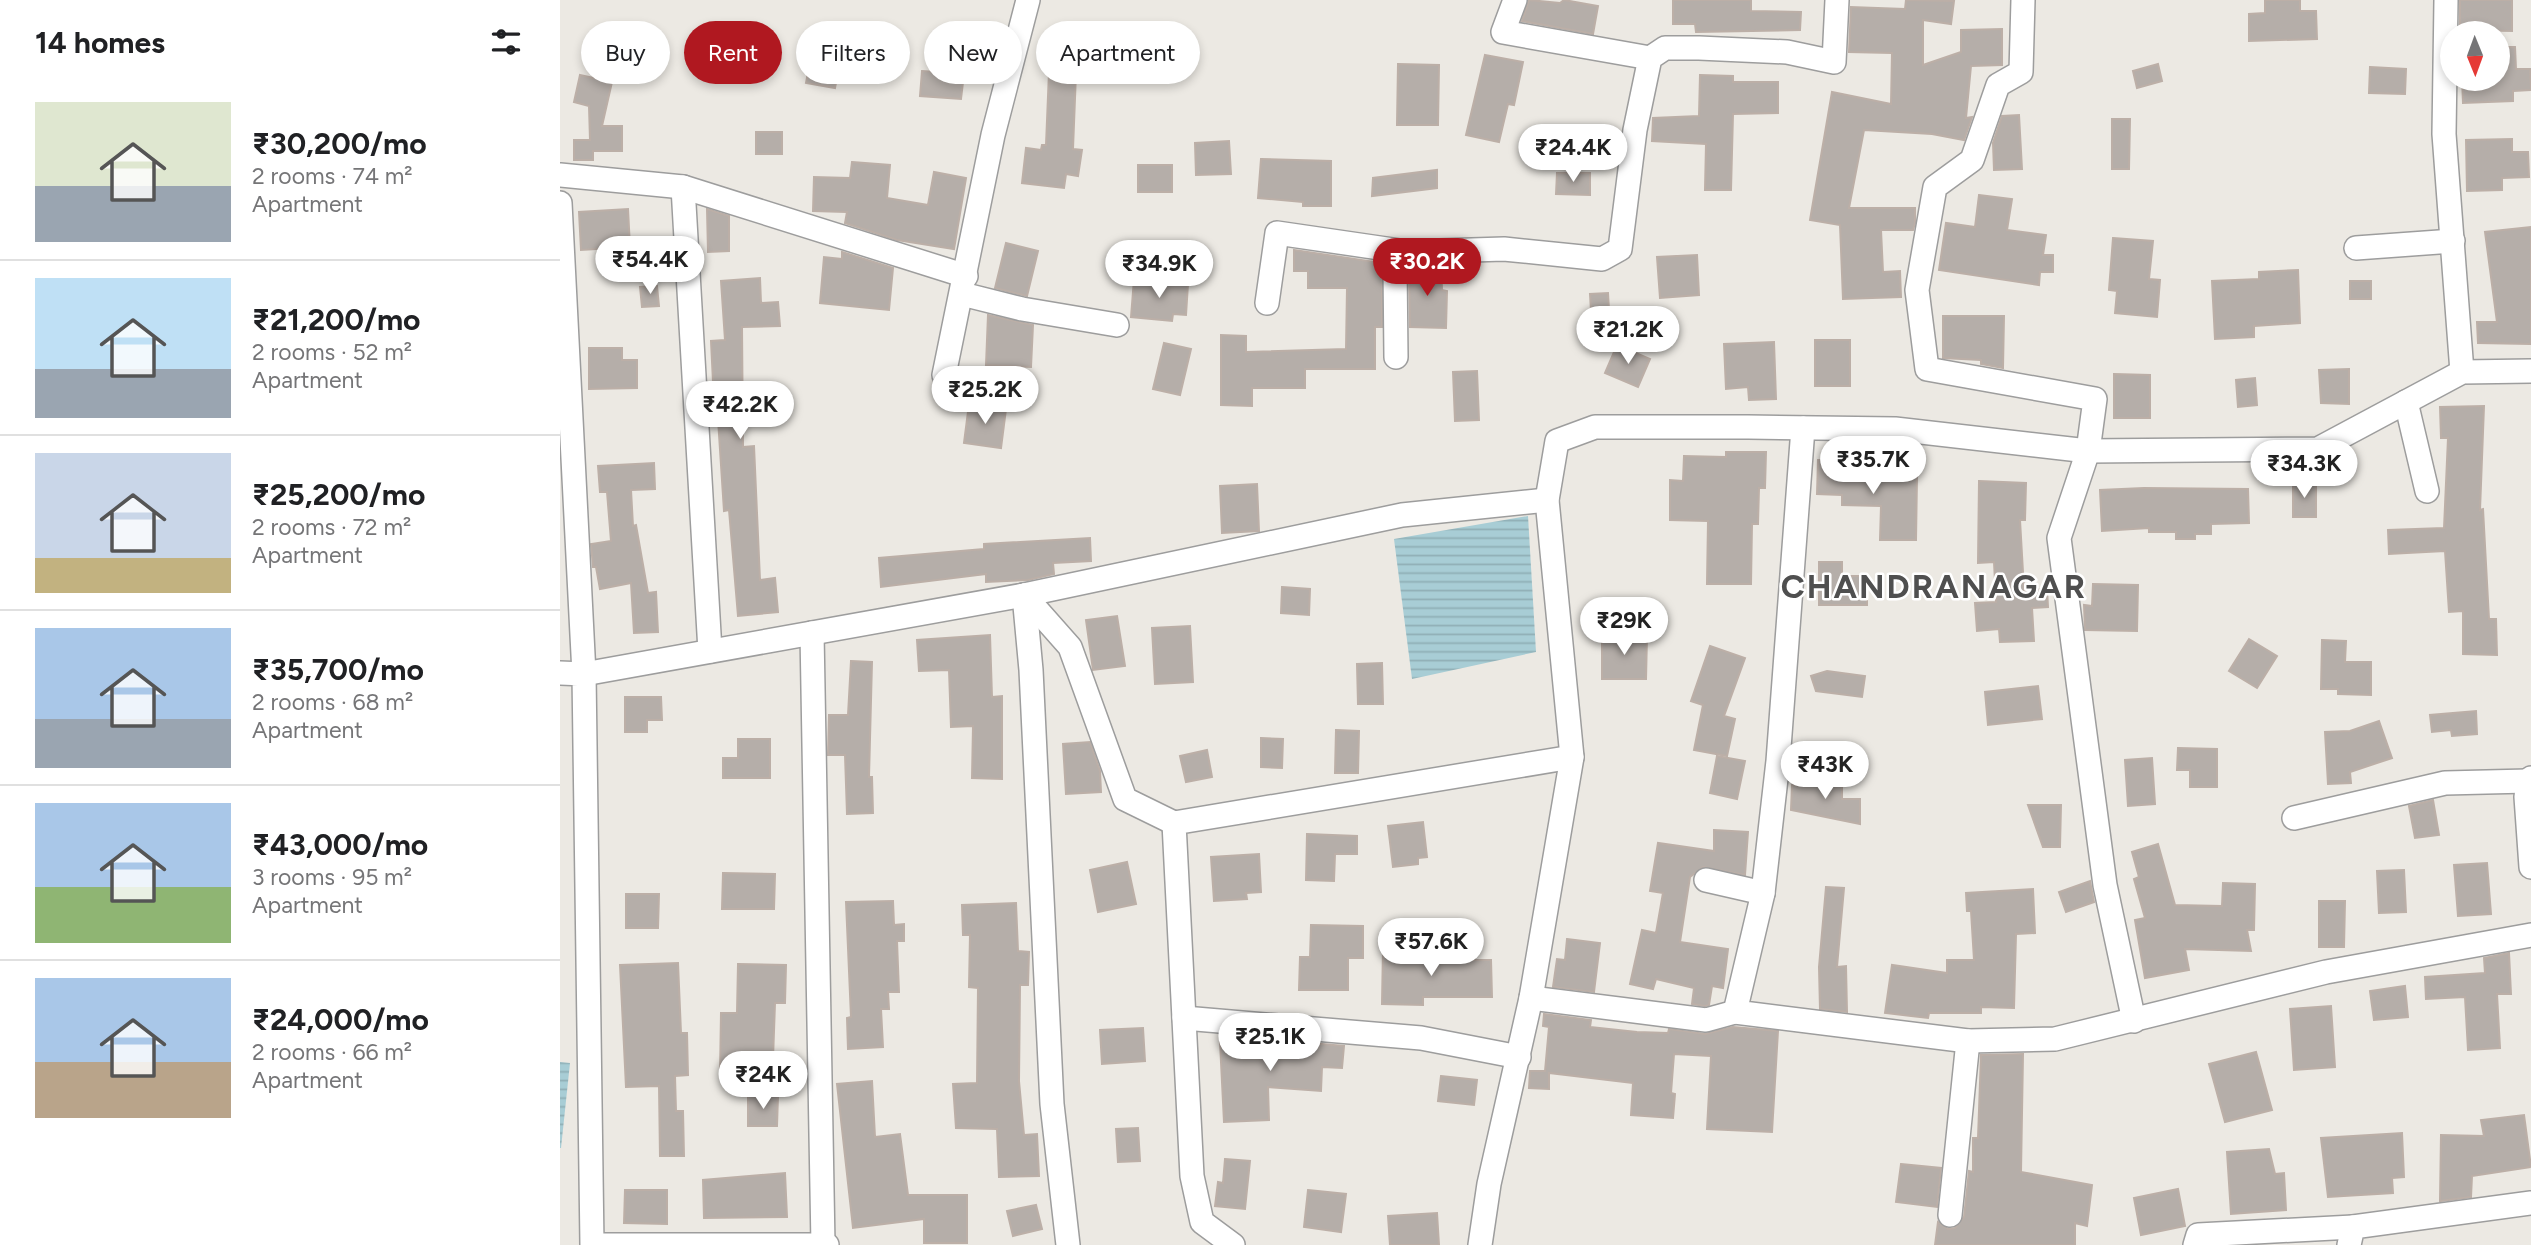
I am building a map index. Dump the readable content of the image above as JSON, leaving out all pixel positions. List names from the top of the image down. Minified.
{"districts":["CHANDRANAGAR"],"north":"bottom","page":{"heading":"14 homes","chip":["Buy","Rent","Filters","New","Apartment"],"list":[{"name":"₹30,200/mo","note":"2 rooms · 74 m² · Apartment"},{"name":"₹21,200/mo","note":"2 rooms · 52 m² · Apartment"},{"name":"₹25,200/mo","note":"2 rooms · 72 m² · Apartment"},{"name":"₹35,700/mo","note":"2 rooms · 68 m² · Apartment"},{"name":"₹43,000/mo","note":"3 rooms · 95 m² · Apartment"},{"name":"₹24,000/mo","note":"2 rooms · 66 m² · Apartment"}],"price":["₹24.4K","₹54.4K","₹30.2K","₹34.9K","₹21.2K","₹25.2K","₹42.2K","₹35.7K","₹34.3K","₹29K","₹43K","₹57.6K","₹25.1K","₹24K"]}}
